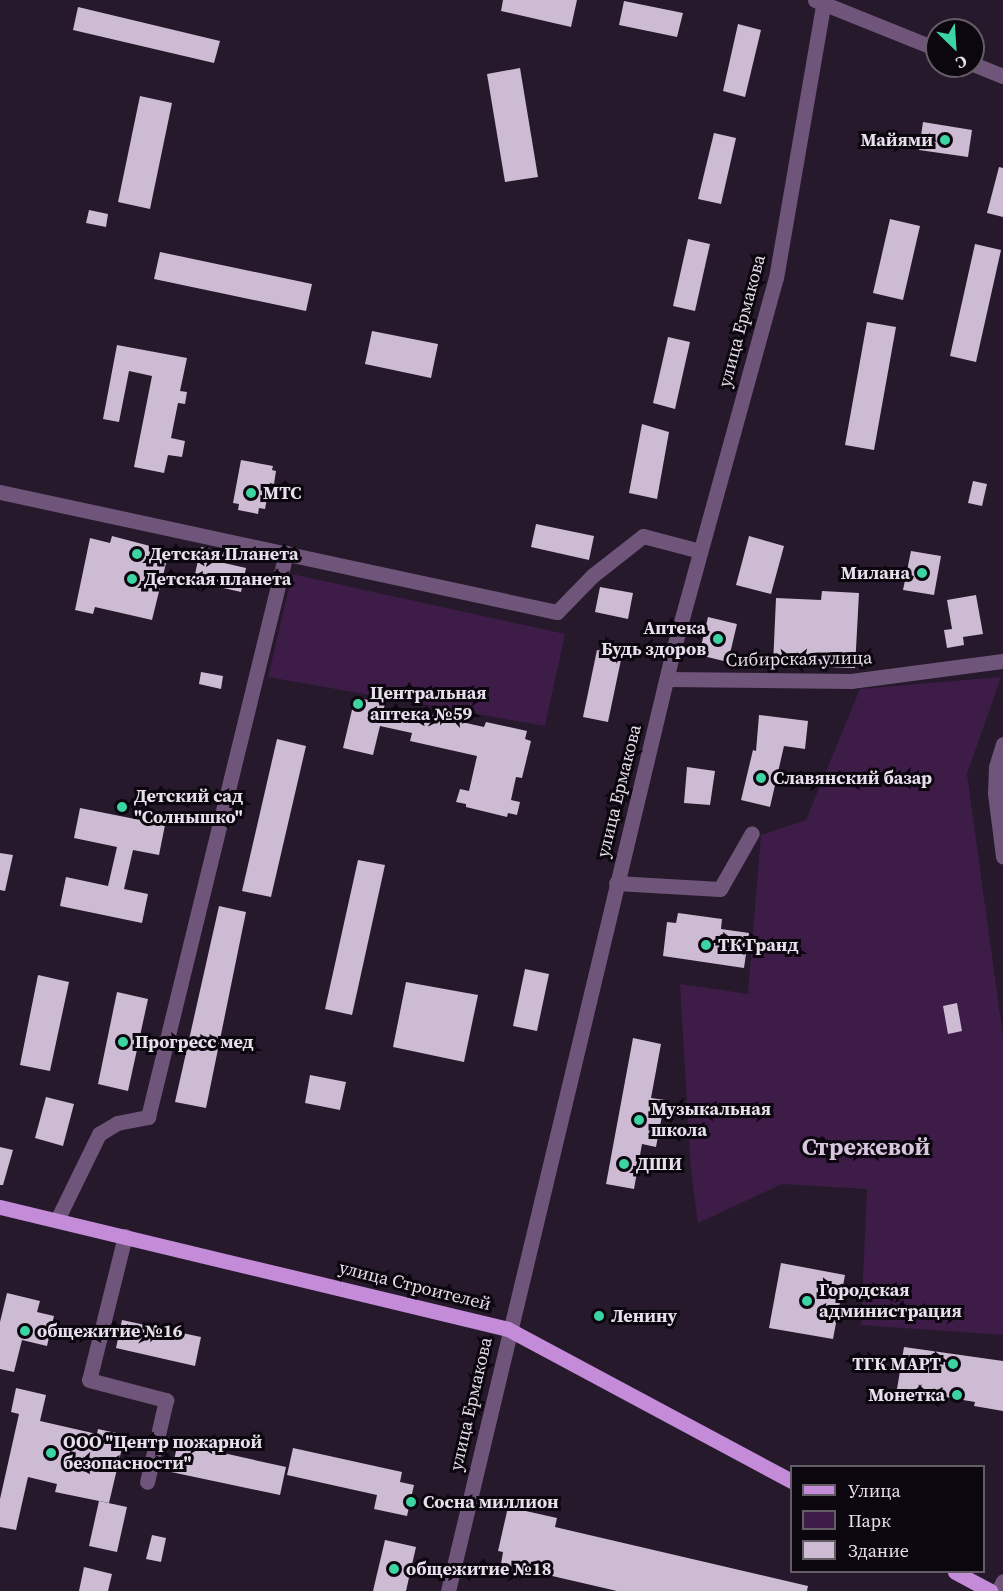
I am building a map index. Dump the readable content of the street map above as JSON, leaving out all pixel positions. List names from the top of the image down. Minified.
{"streets":{"main road":["улица Строителей"],"street":["улица Ермакова","Сибирская улица"]},"crossings":[["улица Ермакова","Сибирская улица"],["улица Ермакова","улица Строителей"]],"districts":["Стрежевой"],"places":["Майями","МТС","Детская Планета","Милана","Детская планета","Аптека Будь здоров","Центральная аптека №59","Славянский базар","Детский сад \"Солнышко\"","ТК Гранд","Прогресс мед","Музыкальная школа","ДШИ","Городская администрация","Ленину","общежитие №16","ТГК МАРТ","Монетка","ООО \"Центр пожарной безопасности\"","Сосна миллион","общежитие №18"],"legend":["Улица","Парк","Здание"],"north":"bottom right"}
